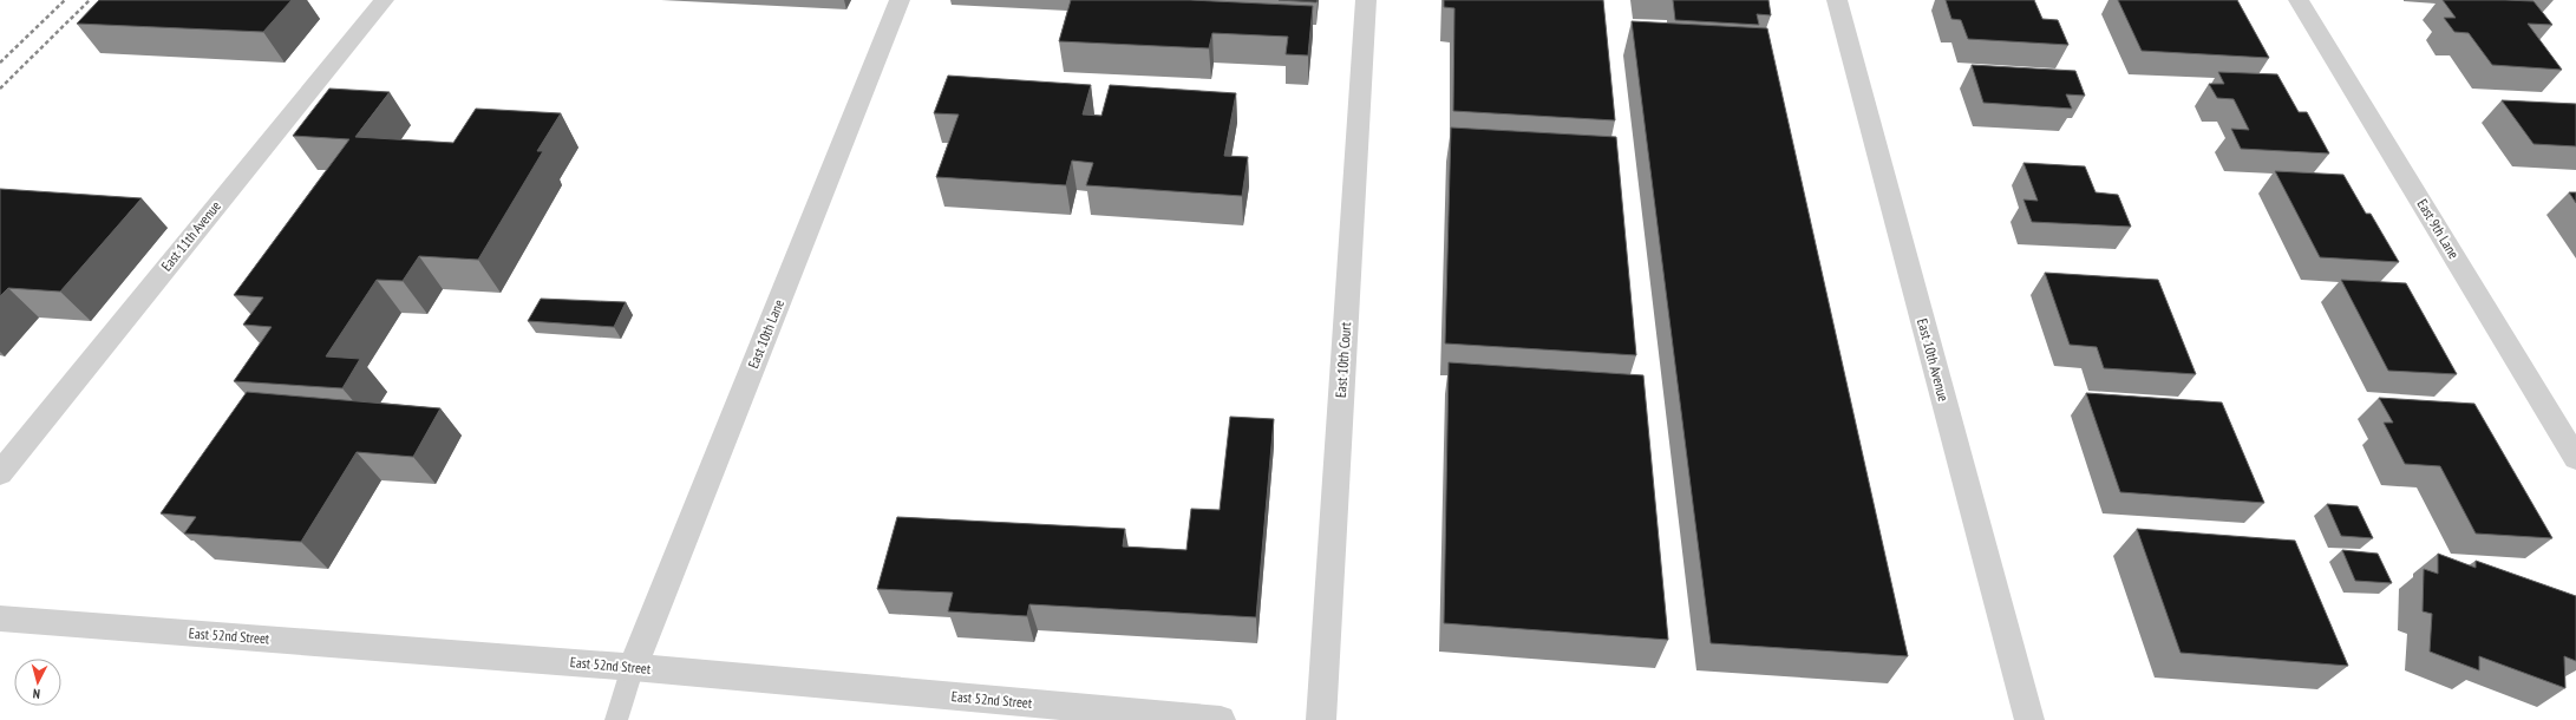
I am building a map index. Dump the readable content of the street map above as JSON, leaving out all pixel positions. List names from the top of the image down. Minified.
{"streets":{"street":["East 9th Lane","East 11th Avenue","East 10th Lane","East 10th Court","East 10th Avenue","East 52nd Street"]},"crossings":[["East 10th Lane","East 52nd Street"]],"north":"bottom"}
